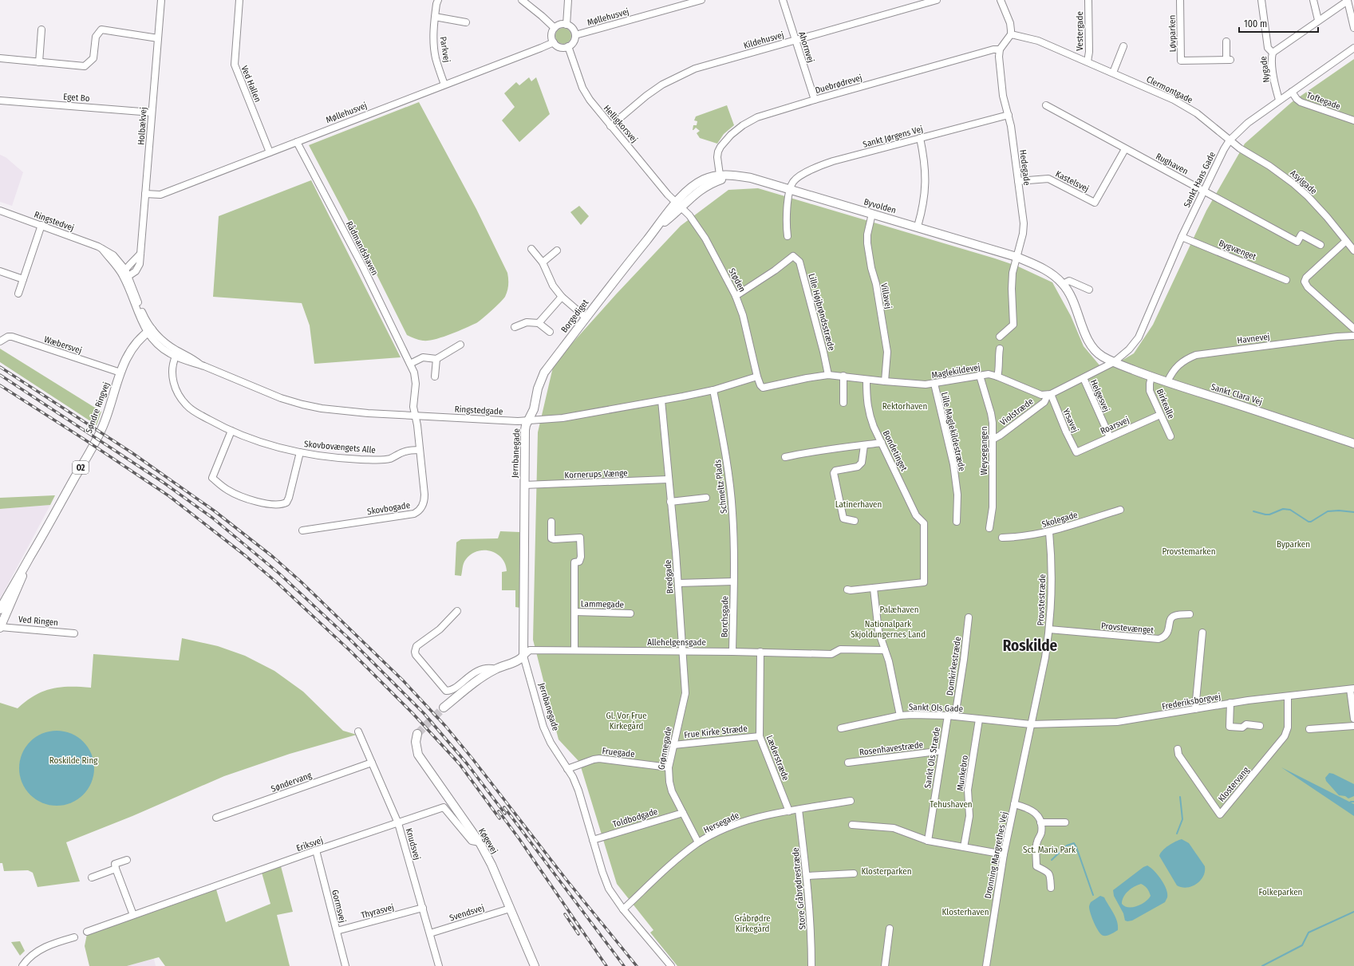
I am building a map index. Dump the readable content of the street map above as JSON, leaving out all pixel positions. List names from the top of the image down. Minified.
{"streets":{"main road":["Byvolden","Borgediget","Sankt Clara Vej","Søndre Ringvej","Jernbanegade","O2","Køgevej"],"street":["Møllehusvej","Vestergade","Løvparken","Kildehusvej","Ahornvej","Parkvej","Nygade","Ved Hallen","Duebrødrevej","Clermontgade","Eget Bo","Toftegade","Helligkorsvej","Holbækvej","Sankt Jørgens Vej","Rughaven","Hedegade","Sankt Hans Gade","Kastelsvej","Asylgade","Ringstedvej","Rådmandshaven","Bygvænget","Støden","Villavej","Lille Højbrøndsstræde","Havnevej","Wæbersvej","Maglekildevej","Helgesvej","Birkealle","Ringstedgade","Violstræde","Yrsavej","Roarsvej","Lille Maglekildestræde","Skovbovængets Alle","Bondetinget","Weysegangen","Kornerups Vænge","Schmeltz Plads","Skovbogade","Skolegade","Bredgade","Provstestræde","Lammegade","Borchsgade","Ved Ringen","Provstevænget","Allehelgensgade","Domkirkestræde","Frederiksborgvej","Sankt Ols Gade","Frue Kirke Stræde","Grønnegade","Rosenhavestræde","Fruegade","Læderstræde","Sankt Ols Stræde","Munkebro","Søndervang","Klostervang","Toldbodgade","Hersegade","Eriksvej","Knudsvej","Dronning Margrethes Vej","Store Gråbrødrestræde","Gormsvej","Thyrasvej","Svendsvej"]},"crossings":[["Møllehusvej","Parkvej"],["Møllehusvej","Ved Hallen"],["Møllehusvej","Helligkorsvej"],["Møllehusvej","Holbækvej"],["Møllehusvej","Rådmandshaven"],["Vestergade","Clermontgade"],["Kildehusvej","Ahornvej"],["Kildehusvej","Helligkorsvej"],["Ahornvej","Duebrødrevej"],["Nygade","Sankt Hans Gade"],["Duebrødrevej","Hedegade"],["Duebrødrevej","Byvolden"],["Clermontgade","Sankt Hans Gade"],["Clermontgade","Asylgade"],["Eget Bo","Holbækvej"],["Toftegade","Sankt Hans Gade"],["Helligkorsvej","Byvolden"],["Helligkorsvej","Støden"],["Helligkorsvej","Borgediget"],["Holbækvej","Ringstedvej"],["Sankt Jørgens Vej","Hedegade"],["Sankt Jørgens Vej","Byvolden"],["Rughaven","Sankt Hans Gade"],["Rughaven","Kastelsvej"],["Hedegade","Kastelsvej"],["Hedegade","Byvolden"],["Sankt Hans Gade","Asylgade"],["Sankt Hans Gade","Bygvænget"],["Sankt Hans Gade","Sankt Clara Vej"],["Byvolden","Støden"],["Byvolden","Villavej"],["Byvolden","Borgediget"],["Byvolden","Sankt Clara Vej"],["Ringstedvej","Søndre Ringvej"],["Ringstedvej","Ringstedgade"],["Rådmandshaven","Ringstedgade"],["Rådmandshaven","Skovbogade"],["Støden","Lille Højbrøndsstræde"],["Støden","Borgediget"],["Støden","Maglekildevej"],["Støden","Ringstedgade"],["Villavej","Maglekildevej"],["Lille Højbrøndsstræde","Maglekildevej"],["Borgediget","Ringstedgade"],["Borgediget","Jernbanegade"],["Havnevej","Sankt Clara Vej"],["Wæbersvej","Søndre Ringvej"],["Maglekildevej","Violstræde"],["Maglekildevej","Yrsavej"],["Maglekildevej","Lille Maglekildestræde"],["Maglekildevej","Bondetinget"],["Maglekildevej","Weysegangen"],["Sankt Clara Vej","Birkealle"],["Helgesvej","Roarsvej"],["Birkealle","Roarsvej"],["Søndre Ringvej","Ringstedgade"],["Søndre Ringvej","Ved Ringen"],["Ringstedgade","Skovbovængets Alle"],["Ringstedgade","Jernbanegade"],["Ringstedgade","Schmeltz Plads"],["Ringstedgade","Skovbogade"],["Ringstedgade","Bredgade"],["Violstræde","Yrsavej"],["Violstræde","Weysegangen"],["Yrsavej","Roarsvej"],["Skovbovængets Alle","Skovbogade"],["Jernbanegade","Kornerups Vænge"],["Jernbanegade","Allehelgensgade"],["Jernbanegade","Fruegade"],["Jernbanegade","Toldbodgade"],["Jernbanegade","Hersegade"],["Kornerups Vænge","Bredgade"],["Schmeltz Plads","Borchsgade"],["Skolegade","Provstestræde"],["Bredgade","Allehelgensgade"],["Bredgade","Grønnegade"],["Provstestræde","Provstevænget"],["Provstestræde","Frederiksborgvej"],["Provstestræde","Sankt Ols Gade"],["Provstestræde","Dronning Margrethes Vej"],["Lammegade","Allehelgensgade"],["Borchsgade","Allehelgensgade"],["Allehelgensgade","Grønnegade"],["Allehelgensgade","Læderstræde"],["Domkirkestræde","Sankt Ols Gade"],["Frederiksborgvej","Sankt Ols Gade"],["Frederiksborgvej","Klostervang"],["Frederiksborgvej","Dronning Margrethes Vej"],["Sankt Ols Gade","Sankt Ols Stræde"],["Sankt Ols Gade","Munkebro"],["Sankt Ols Gade","Dronning Margrethes Vej"],["Frue Kirke Stræde","Grønnegade"],["Frue Kirke Stræde","Læderstræde"],["Grønnegade","Fruegade"],["Grønnegade","Toldbodgade"],["Grønnegade","Hersegade"],["Læderstræde","Hersegade"],["Søndervang","Knudsvej"],["Hersegade","Store Gråbrødrestræde"],["Køgevej","Eriksvej"],["Køgevej","Svendsvej"],["Eriksvej","Knudsvej"],["Eriksvej","Gormsvej"],["Knudsvej","Thyrasvej"],["Knudsvej","Svendsvej"],["Gormsvej","Thyrasvej"]],"districts":["Roskilde"],"parks":["Rektorhaven","Latinerhaven","Byparken","Provstemarken","Palæhaven","Nationalpark Skjoldungernes Land","Gl. Vor Frue Kirkegård","Roskilde Ring","Tehushaven","Sct. Maria Park","Klosterparken","Folkeparken","Klosterhaven","Gråbrødre Kirkegård"],"scale_bar":"100 m"}
